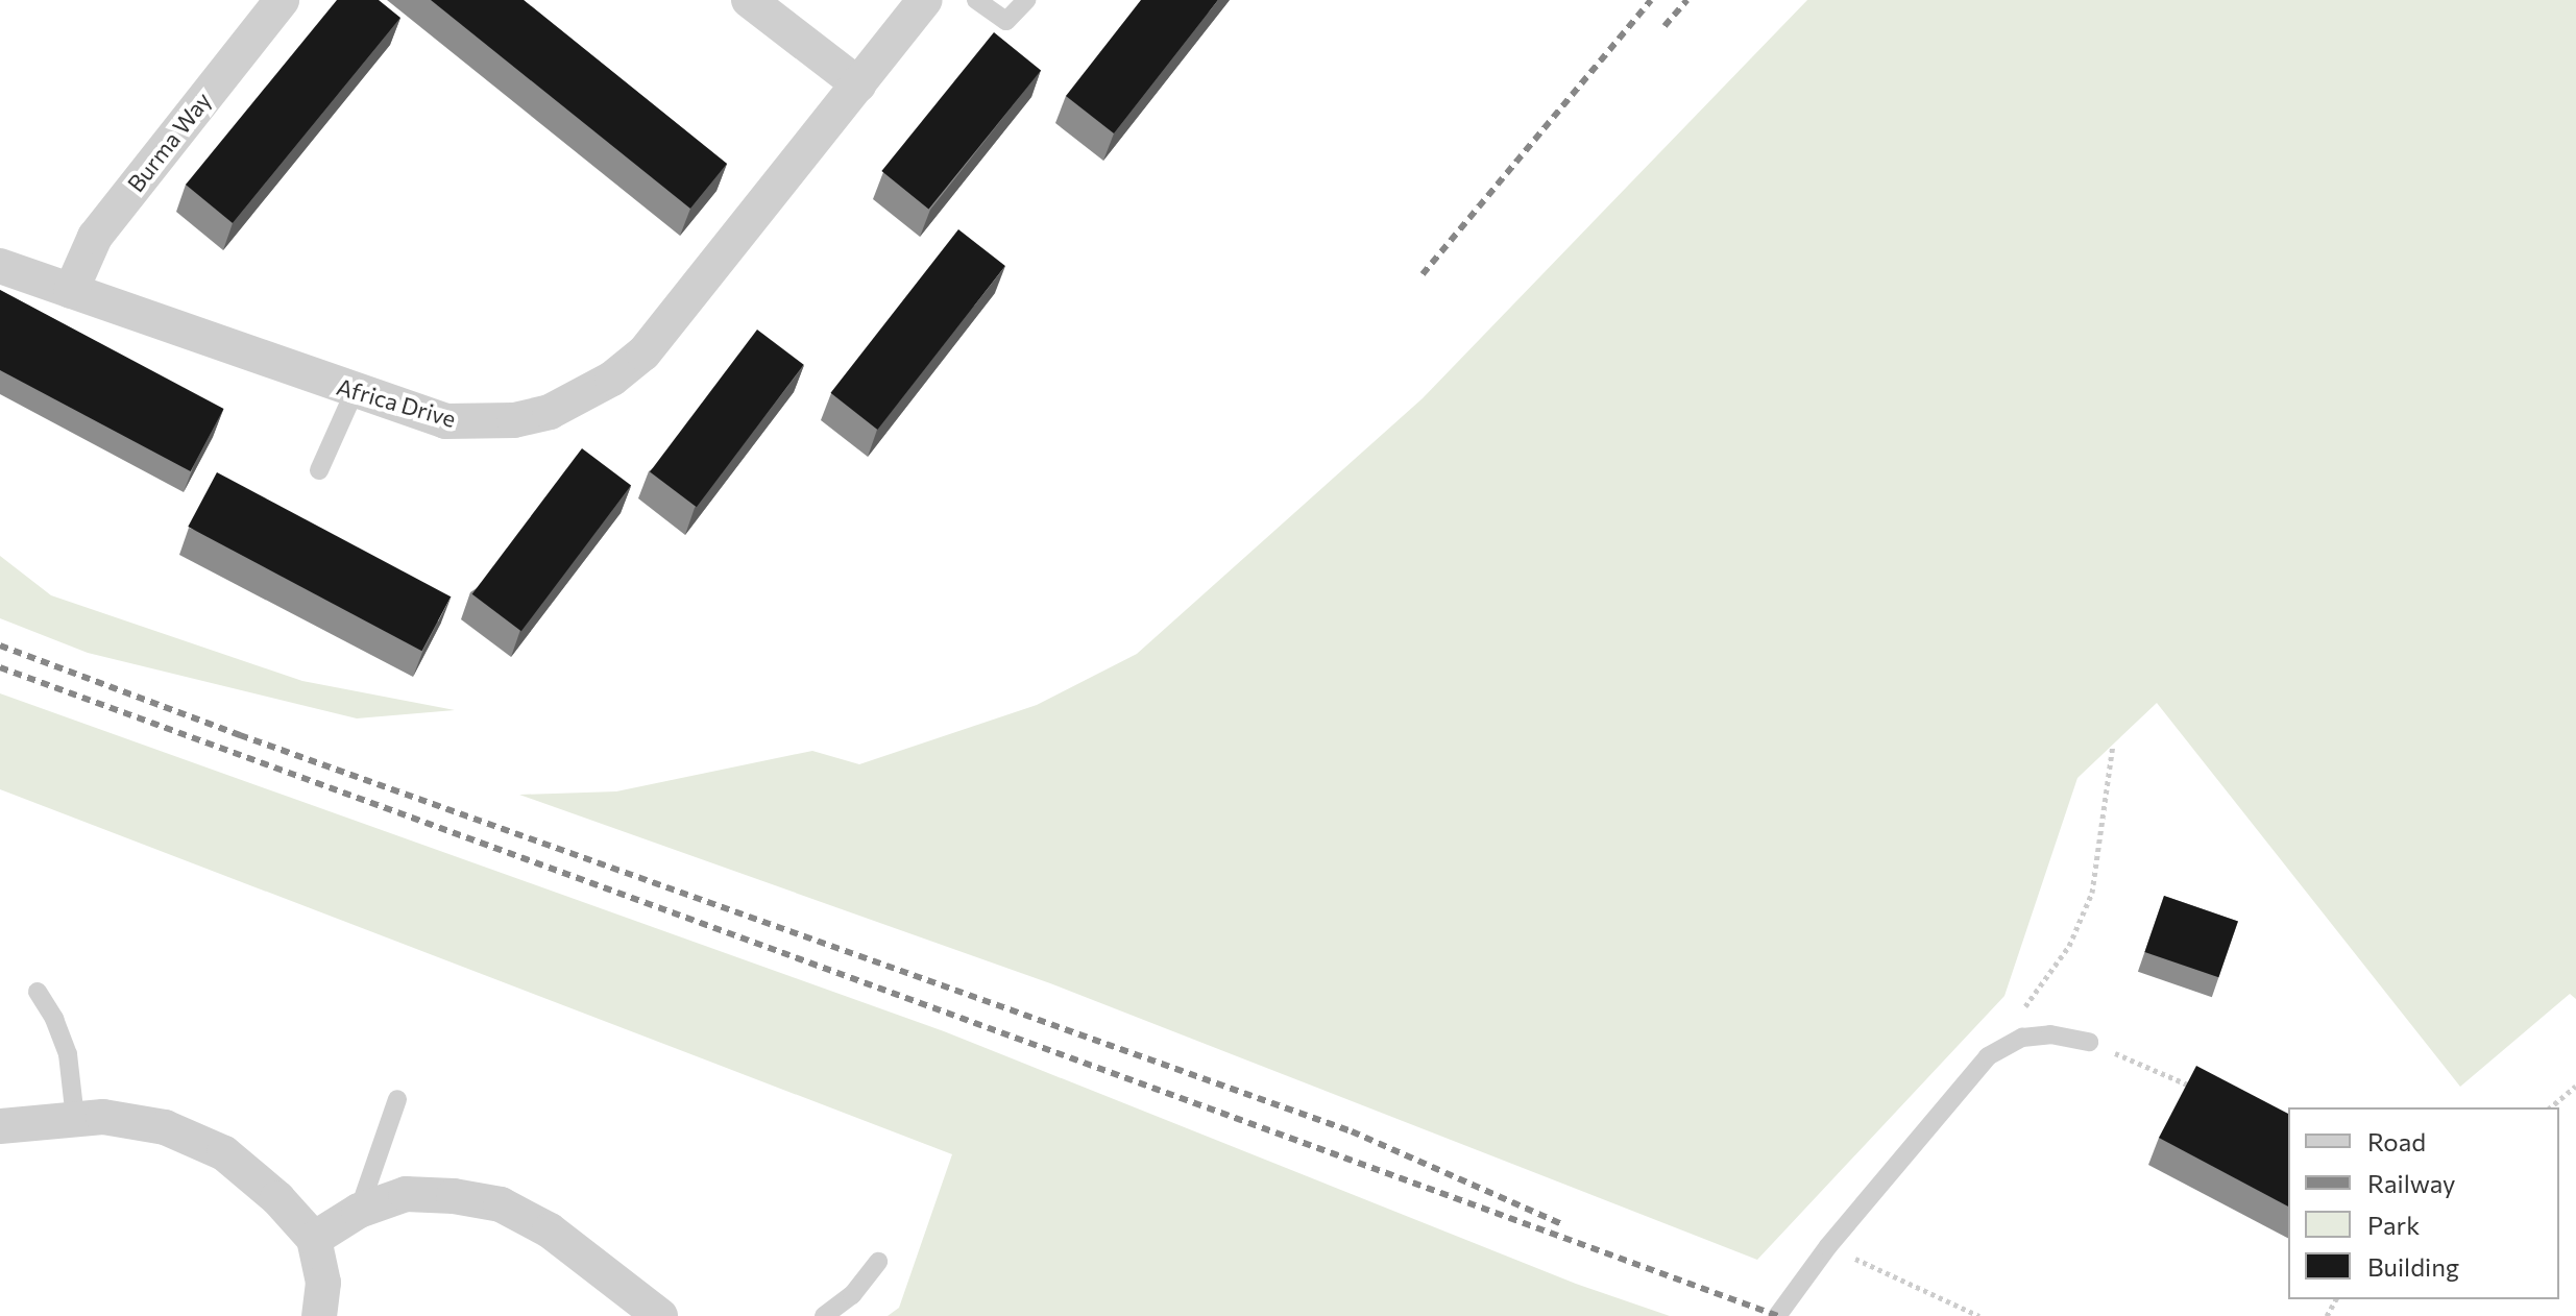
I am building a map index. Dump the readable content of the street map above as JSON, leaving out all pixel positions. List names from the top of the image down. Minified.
{"streets":{"street":["Burma Way","Africa Drive"]},"crossings":[["Burma Way","Africa Drive"]],"legend":["Road","Railway","Park","Building"]}
